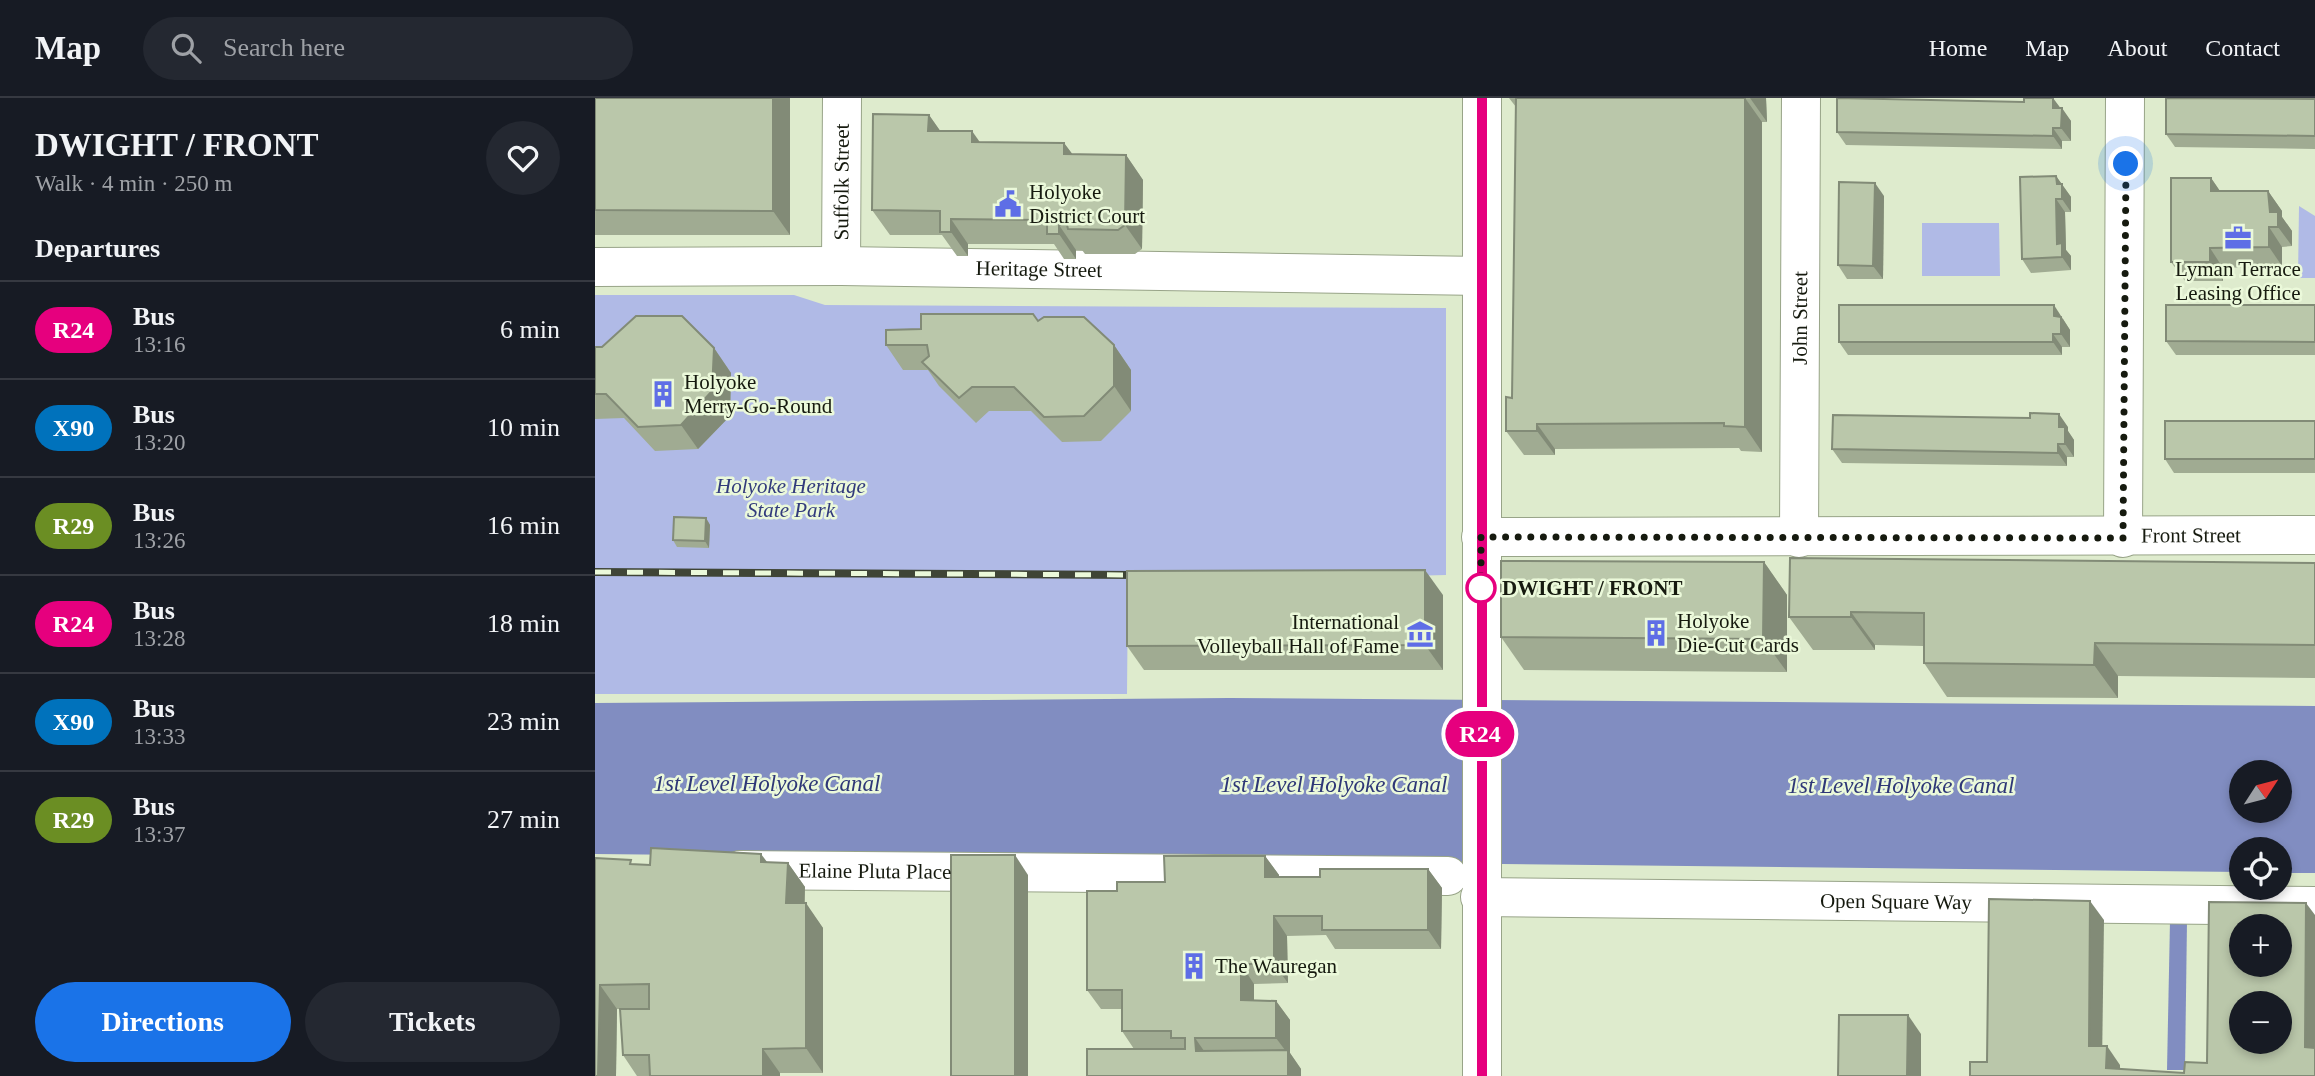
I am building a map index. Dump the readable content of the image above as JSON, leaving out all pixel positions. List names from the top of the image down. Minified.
{"streets":{"street":["Suffolk Street","Heritage Street","John Street","Front Street","Elaine Pluta Place","Open Square Way"]},"crossings":[["Suffolk Street","Heritage Street"],["John Street","Front Street"],["Elaine Pluta Place","Open Square Way"]],"water":["1st Level Holyoke Canal"],"parks":["Holyoke Heritage State Park"],"places":{"public building":["Holyoke District Court"],"office":["Lyman Terrace Leasing Office"],"building":["Holyoke Merry-Go-Round","Holyoke Die-Cut Cards","The Wauregan"],"other":["DWIGHT / FRONT"],"museum":["International Volleyball Hall of Fame"]},"lines":["bus line R24"],"north":"top right","page":{"header":"Map","search":"Search here","nav":["Home","Map","About","Contact"],"heading":[["DWIGHT / FRONT","Walk · 4 min · 250 m"],"Departures"],"on_map":"R24","list":[{"mark":"R24","name":"Bus","note":"13:16","value":"6 min"},{"mark":"X90","name":"Bus","note":"13:20","value":"10 min"},{"mark":"R29","name":"Bus","note":"13:26","value":"16 min"},{"mark":"R24","name":"Bus","note":"13:28","value":"18 min"},{"mark":"X90","name":"Bus","note":"13:33","value":"23 min"},{"mark":"R29","name":"Bus","note":"13:37","value":"27 min"}],"map_buttons":["+","−"],"buttons":["Directions","Tickets"]}}
